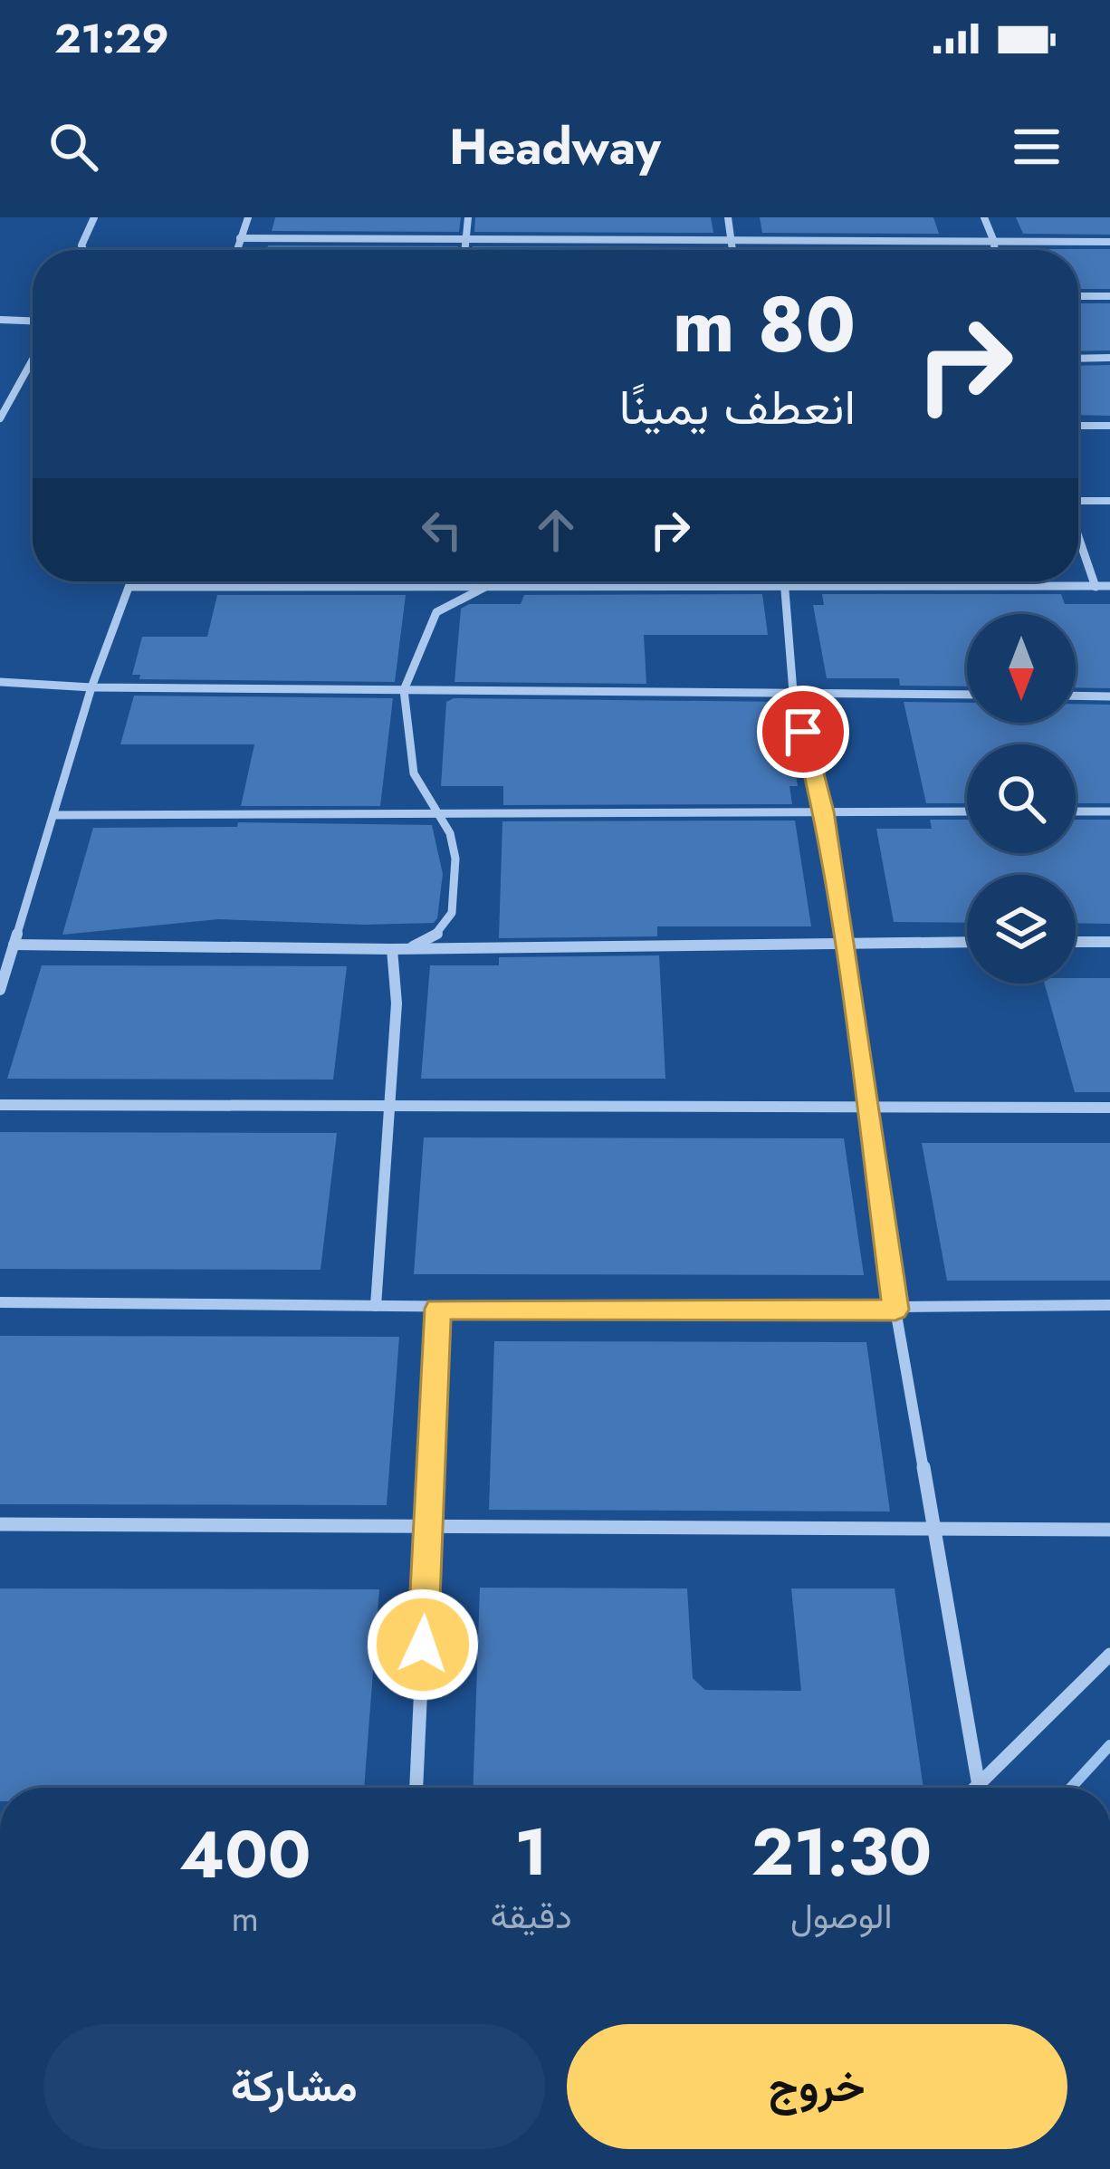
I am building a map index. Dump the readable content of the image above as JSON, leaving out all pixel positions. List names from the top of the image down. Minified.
{"north":"bottom","page":{"status":"21:29","header":"Headway","turn":["80 m","انعطف يمينًا"],"eta":["21:30","الوصول","1","دقيقة","400","m"],"buttons":["خروج","مشاركة"]}}
